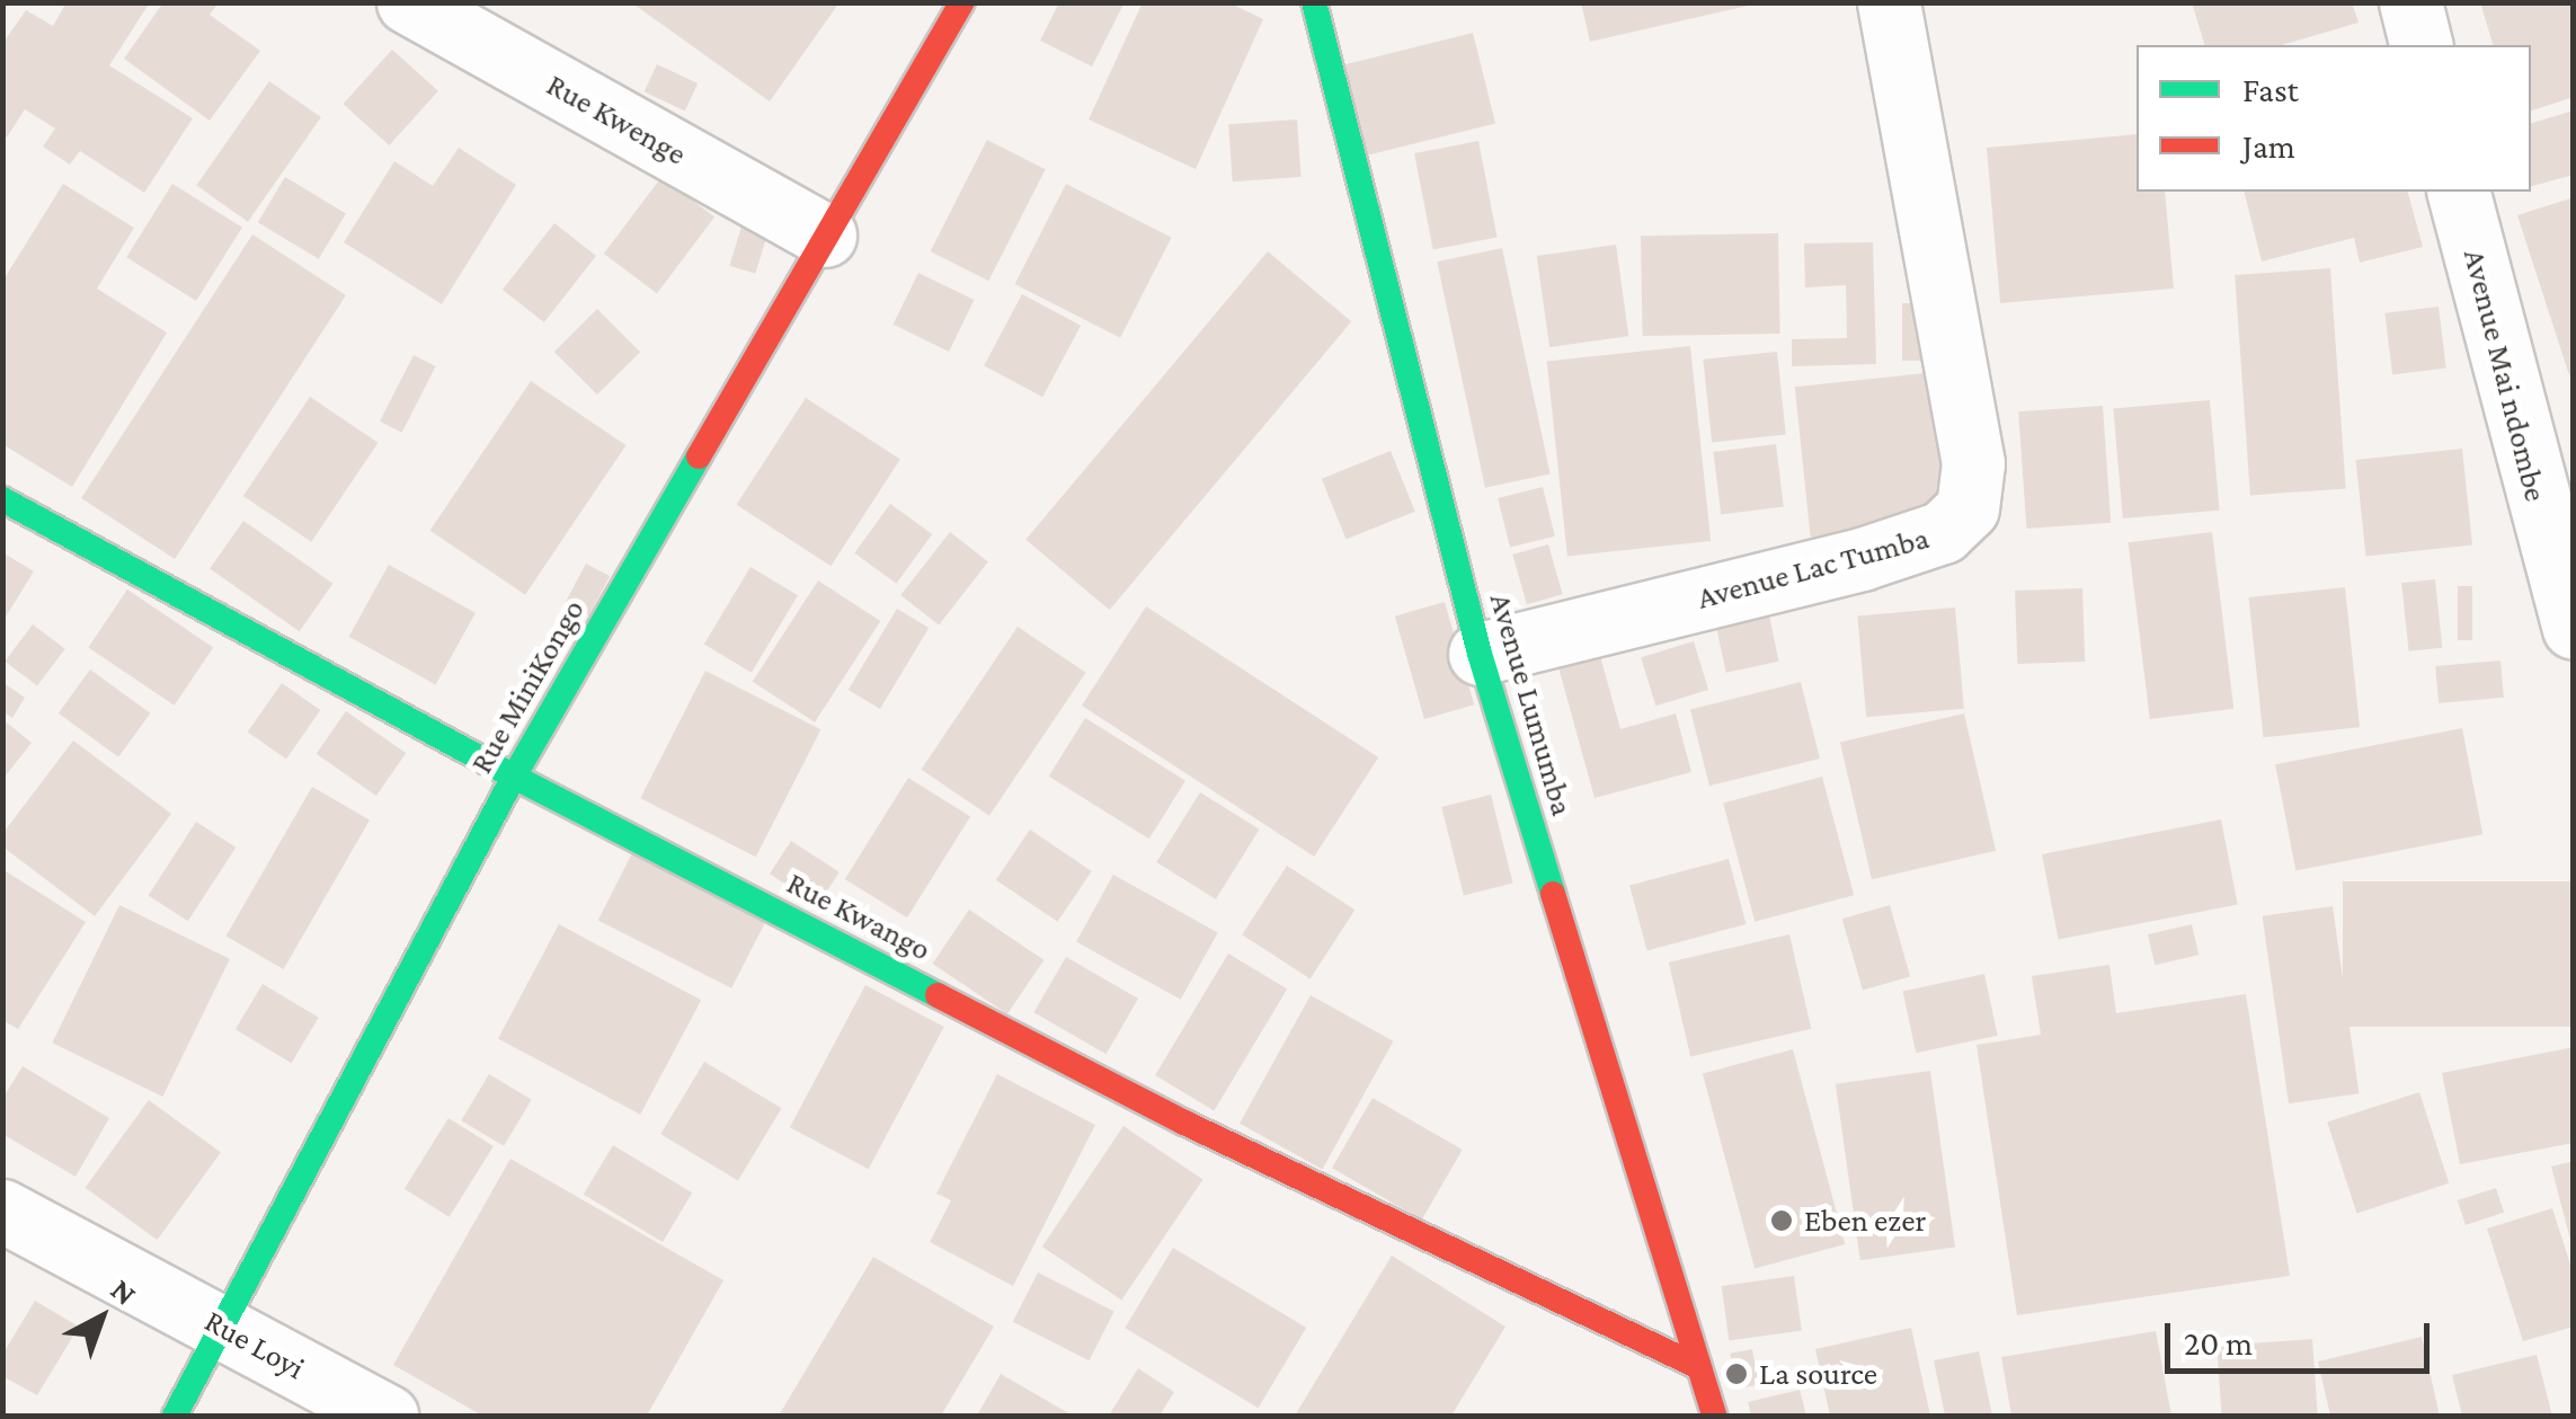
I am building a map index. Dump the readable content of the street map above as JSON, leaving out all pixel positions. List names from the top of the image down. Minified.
{"streets":{"street":["Rue Kwenge","Avenue Mai ndombe","Avenue Lac Tumba","Rue MiniKongo","Avenue Lumumba","Rue Kwango","Rue Loyi"]},"crossings":[["Rue Kwenge","Rue MiniKongo"],["Avenue Lac Tumba","Avenue Lumumba"],["Rue MiniKongo","Rue Kwango"],["Rue MiniKongo","Rue Loyi"],["Avenue Lumumba","Rue Kwango"]],"places":["Eben ezer","La source"],"legend":["Fast","Jam"],"scale_bar":"20 m","north":"top right"}
